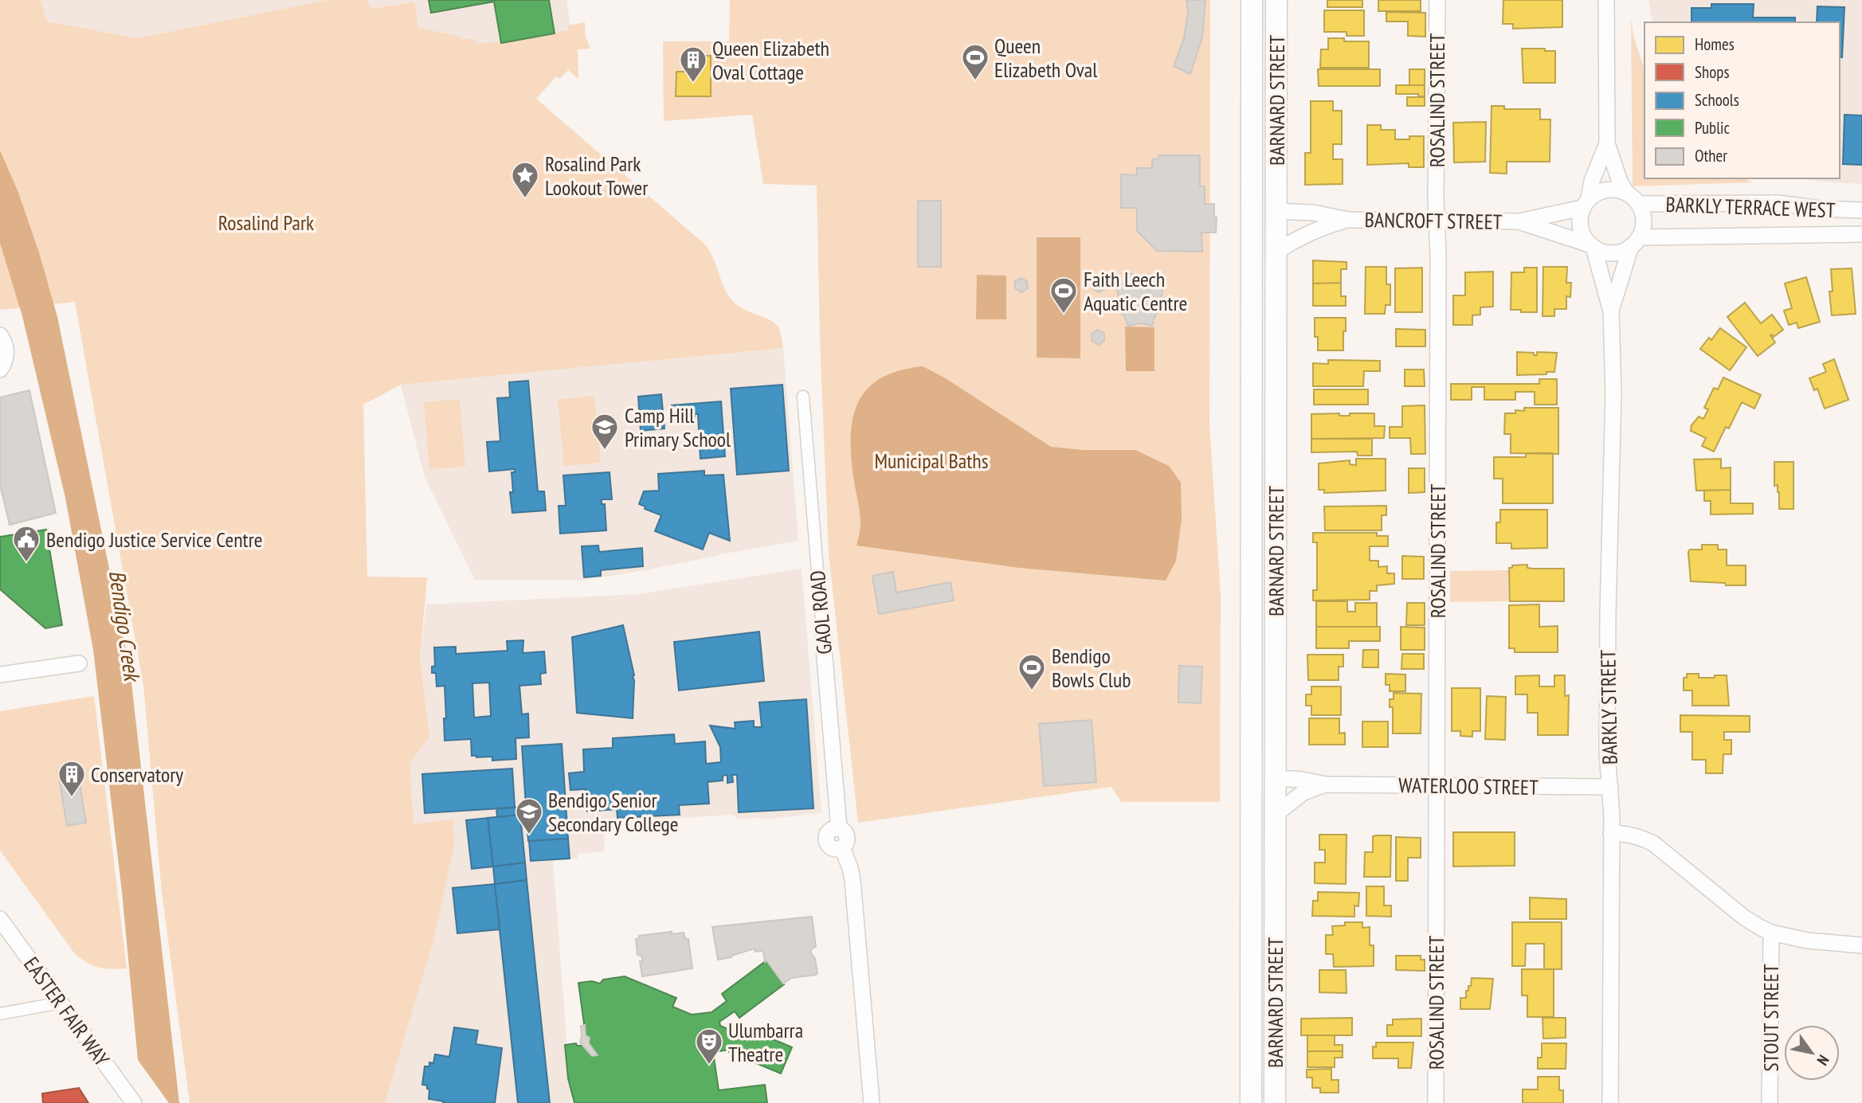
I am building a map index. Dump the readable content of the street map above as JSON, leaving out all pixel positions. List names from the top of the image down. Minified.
{"streets":{"main road":["BARNARD STREET"],"street":["ROSALIND STREET","BARKLY TERRACE WEST","BANCROFT STREET","GAOL ROAD","BARKLY STREET","WATERLOO STREET","EASTER FAIR WAY","STOUT STREET"]},"crossings":[["BARNARD STREET","BANCROFT STREET"],["BARNARD STREET","WATERLOO STREET"],["ROSALIND STREET","BANCROFT STREET"],["ROSALIND STREET","WATERLOO STREET"],["BARKLY TERRACE WEST","BANCROFT STREET"],["BARKLY TERRACE WEST","BARKLY STREET"],["BANCROFT STREET","BARKLY STREET"],["BARKLY STREET","WATERLOO STREET"]],"water":["Bendigo Creek"],"parks":["Rosalind Park","Municipal Baths"],"places":{"sports":["Queen Elizabeth Oval","Faith Leech Aquatic Centre","Bendigo Bowls Club"],"building":["Queen Elizabeth Oval Cottage","Conservatory"],"place":["Rosalind Park Lookout Tower"],"school or university":["Camp Hill Primary School","Bendigo Senior Secondary College"],"public building":["Bendigo Justice Service Centre"],"theatre":["Ulumbarra Theatre"]},"legend":["Homes","Shops","Schools","Public","Other"],"north":"bottom right"}
